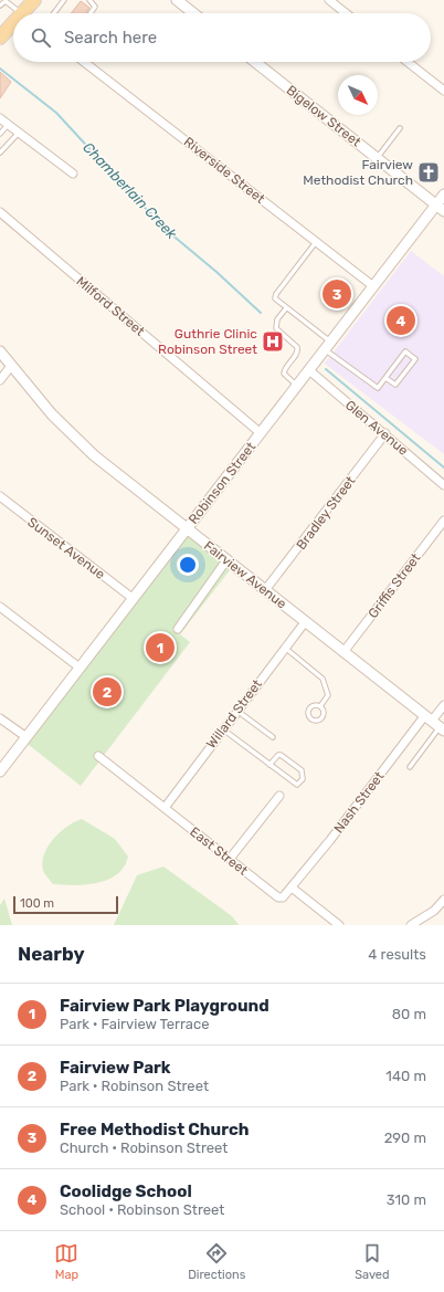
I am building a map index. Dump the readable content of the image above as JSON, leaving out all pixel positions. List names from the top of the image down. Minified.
{"streets":{"street":["Bigelow Street","Riverside Street","Milford Street","Glen Avenue","Robinson Street","Bradley Street","Sunset Avenue","Fairview Avenue","Griffis Street","Willard Street","Nash Street","East Street"]},"crossings":[["Bigelow Street","Robinson Street"],["Riverside Street","Robinson Street"],["Milford Street","Robinson Street"],["Glen Avenue","Robinson Street"],["Glen Avenue","Bradley Street"],["Robinson Street","Sunset Avenue"],["Robinson Street","Fairview Avenue"],["Bradley Street","Fairview Avenue"],["Fairview Avenue","Griffis Street"],["Fairview Avenue","Willard Street"],["Fairview Avenue","Nash Street"],["Willard Street","East Street"],["Nash Street","East Street"]],"water":["Chamberlain Creek"],"places":{"church":["Fairview Methodist Church"],"hospital":["Guthrie Clinic Robinson Street"]},"scale_bar":"100 m","north":"bottom right","page":{"search":"Search here","pins":["3","4","1","2"],"scale":"100 m","heading":["Nearby","4 results"],"list":[{"mark":"1","name":"Fairview Park Playground","note":"Park · Fairview Terrace","value":"80 m"},{"mark":"2","name":"Fairview Park","note":"Park · Robinson Street","value":"140 m"},{"mark":"3","name":"Free Methodist Church","note":"Church · Robinson Street","value":"290 m"},{"mark":"4","name":"Coolidge School","note":"School · Robinson Street","value":"310 m"}],"nav":["Map","Directions","Saved"]}}
